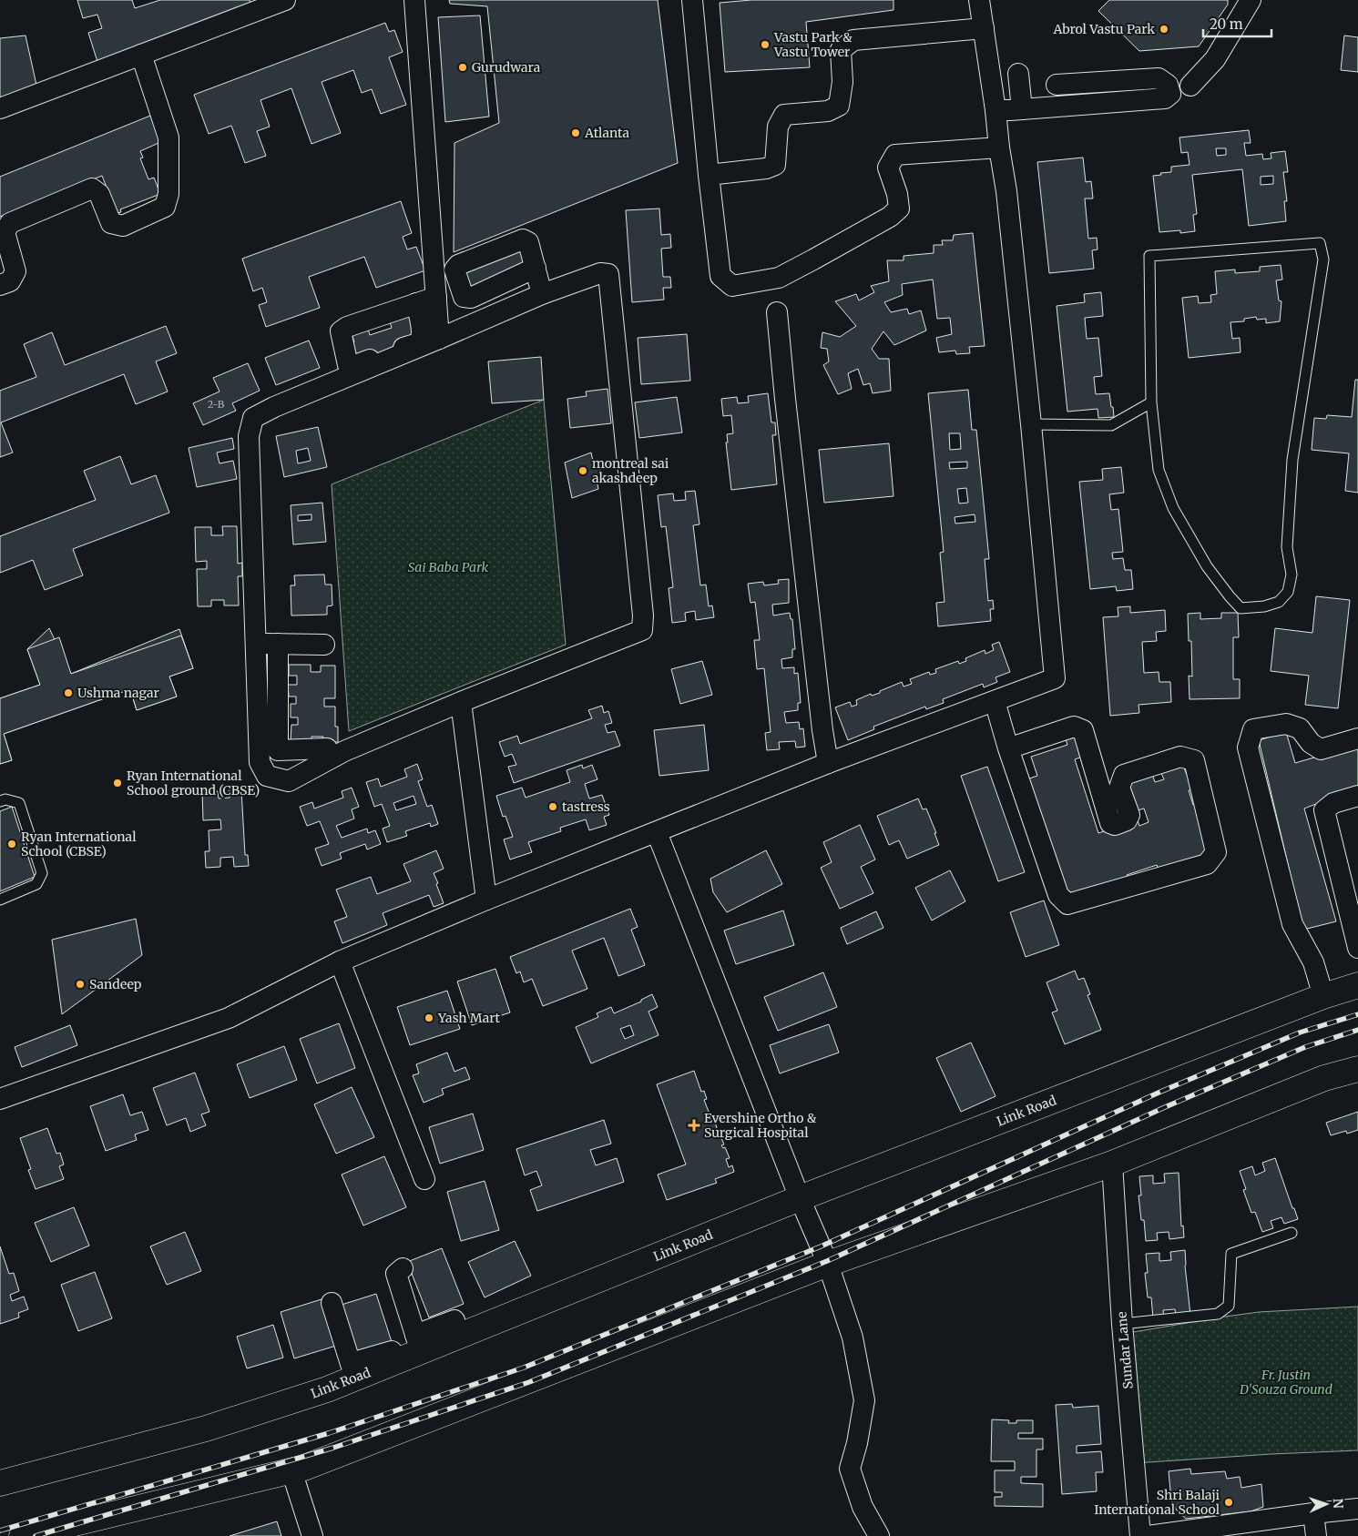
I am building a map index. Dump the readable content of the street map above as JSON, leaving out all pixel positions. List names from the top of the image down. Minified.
{"streets":{"main road":["Link Road"],"street":["Sundar Lane"]},"parks":["Sai Baba Park","Fr. Justin D'Souza Ground"],"places":{"other":["Abrol Vastu Park","Vastu Park & Vastu Tower","Gurudwara","Atlanta","montreal sai akashdeep","Ushma nagar","Ryan International School ground (CBSE)","tastress","Ryan International School (CBSE)","Sandeep","Yash Mart","Shri Balaji International School"],"health":["Evershine Ortho & Surgical Hospital"]},"house_numbers":["2-B"],"scale_bar":"20 m","north":"right"}
